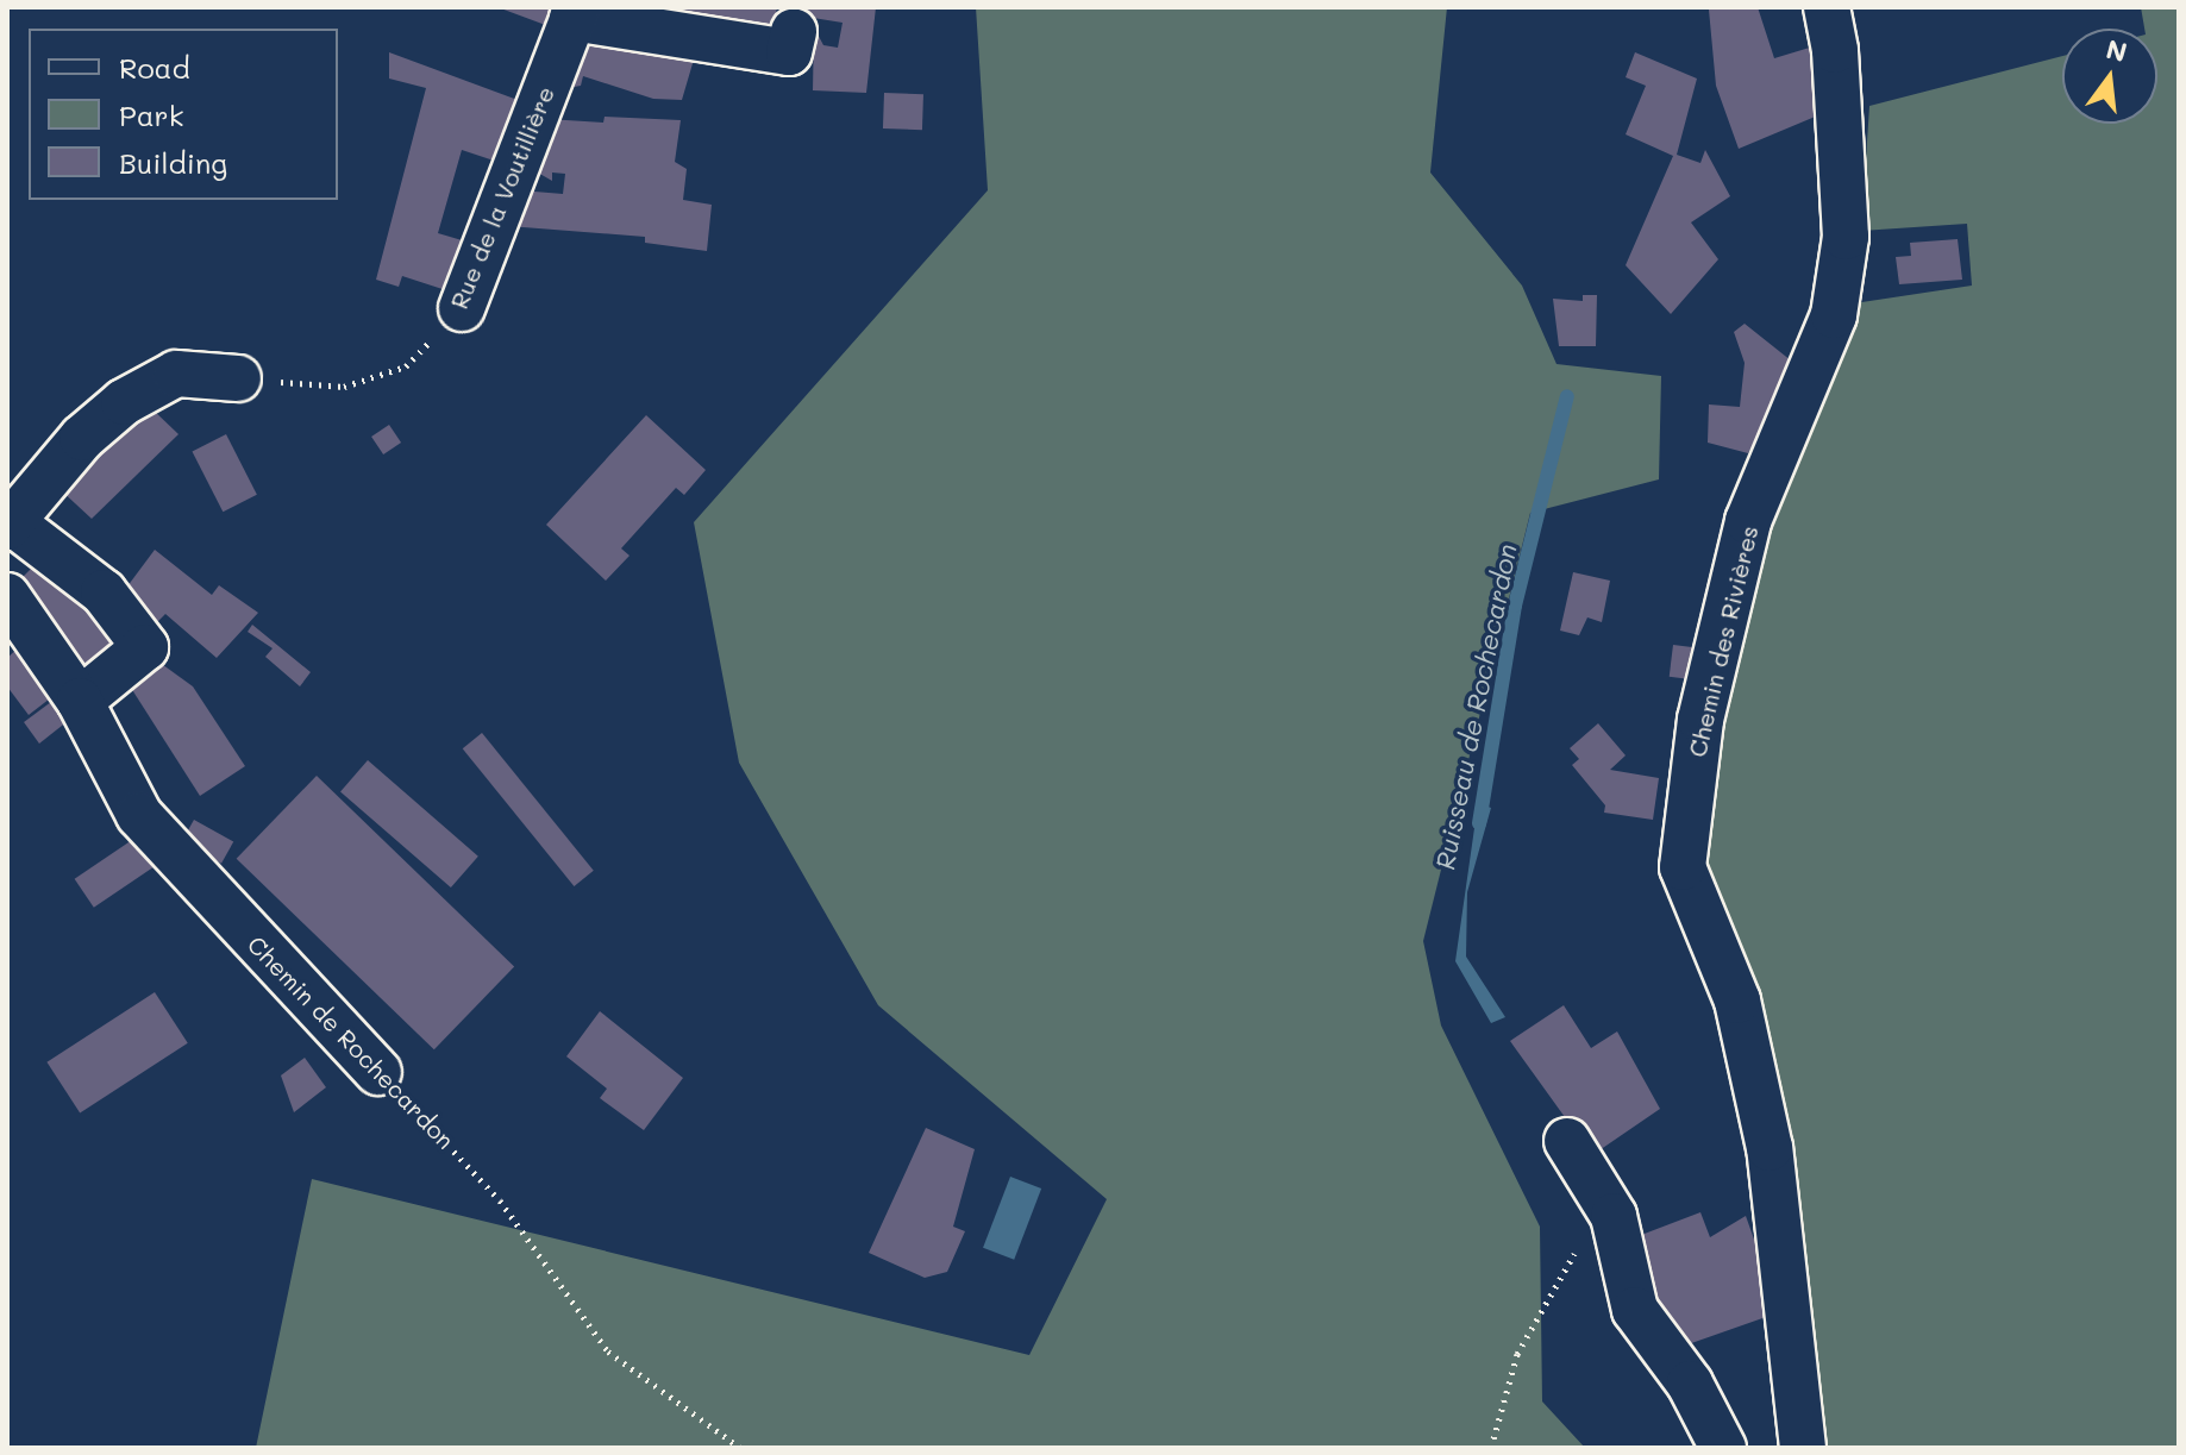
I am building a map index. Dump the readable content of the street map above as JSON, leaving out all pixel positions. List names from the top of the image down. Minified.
{"streets":{"street":["Rue de la Voutillière","Chemin des Rivières","Chemin de Rochecardon"]},"water":["Ruisseau de Rochecardon"],"legend":["Road","Park","Building"],"north":"top"}
